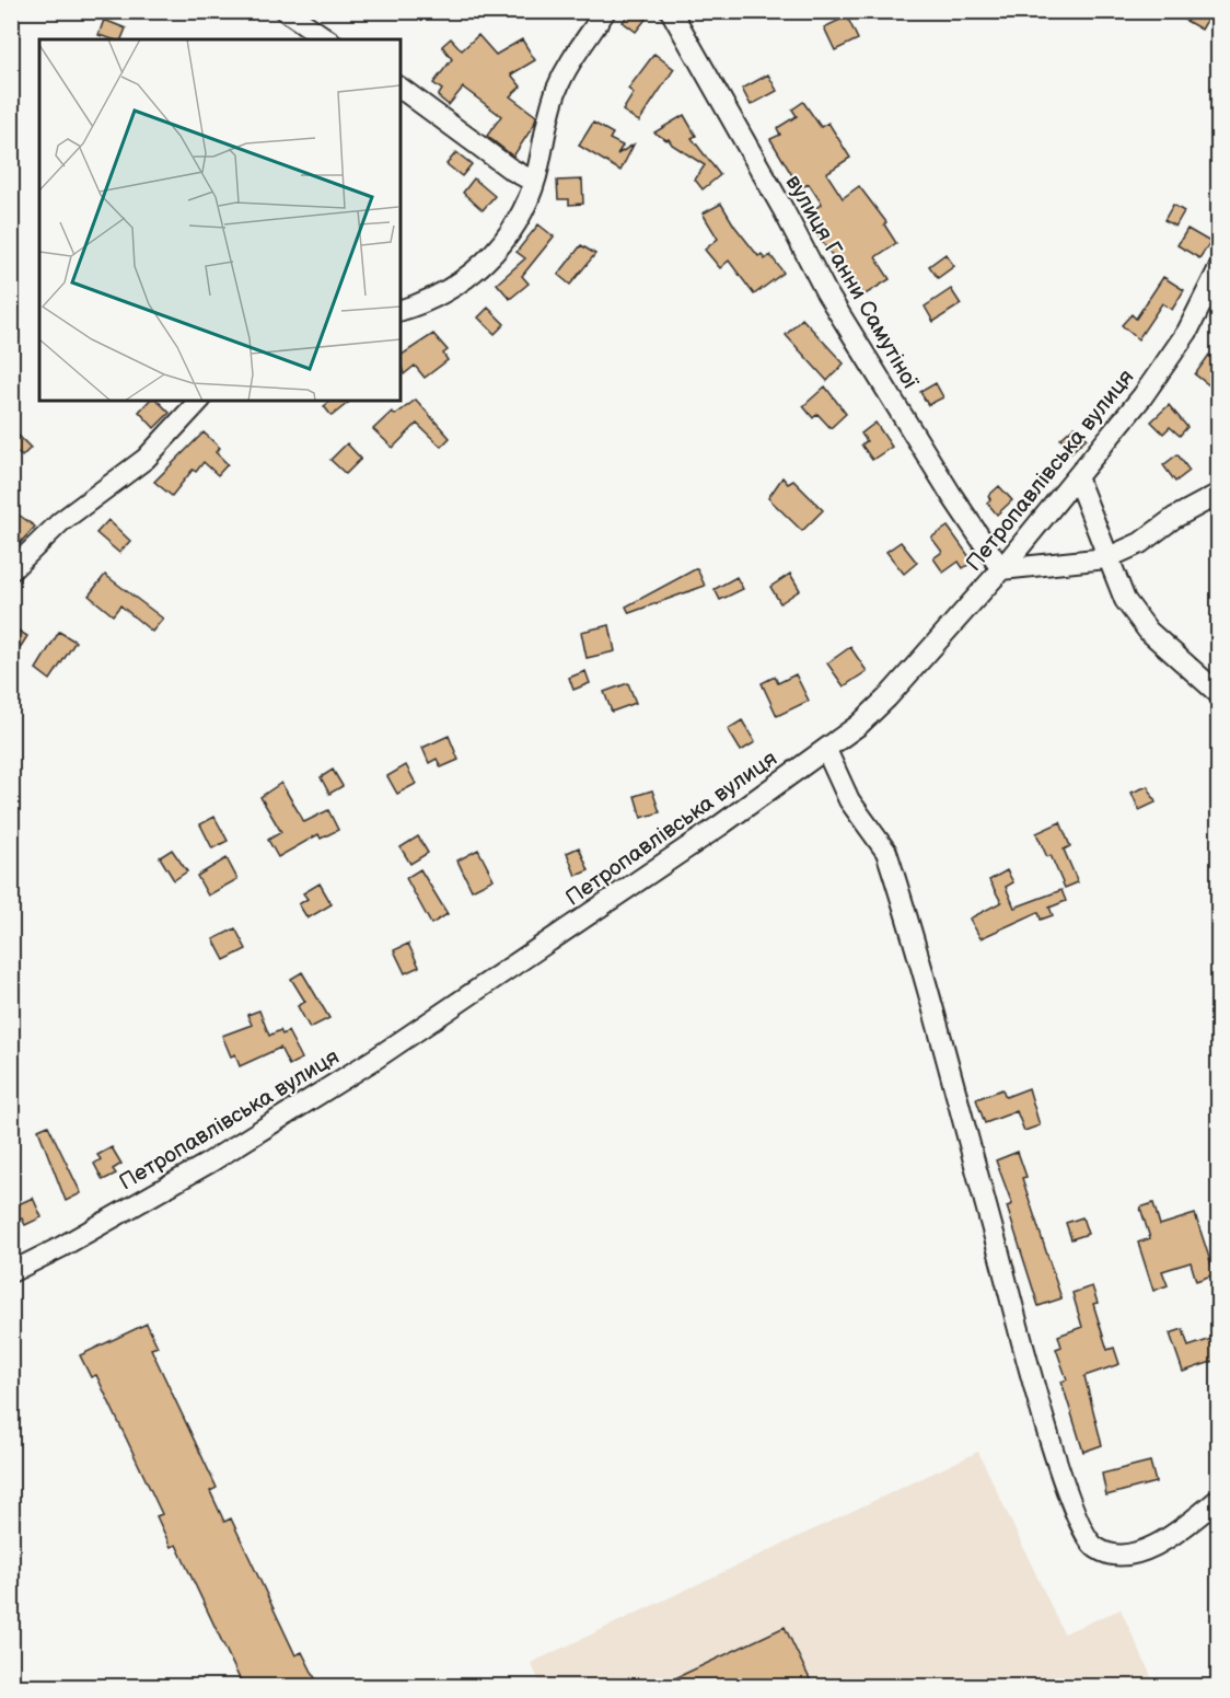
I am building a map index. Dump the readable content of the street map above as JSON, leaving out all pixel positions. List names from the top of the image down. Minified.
{"streets":{"street":["вулиця Ганни Самутіної","Петропавлівська вулиця"]},"crossings":[["вулиця Ганни Самутіної","Петропавлівська вулиця"]]}
